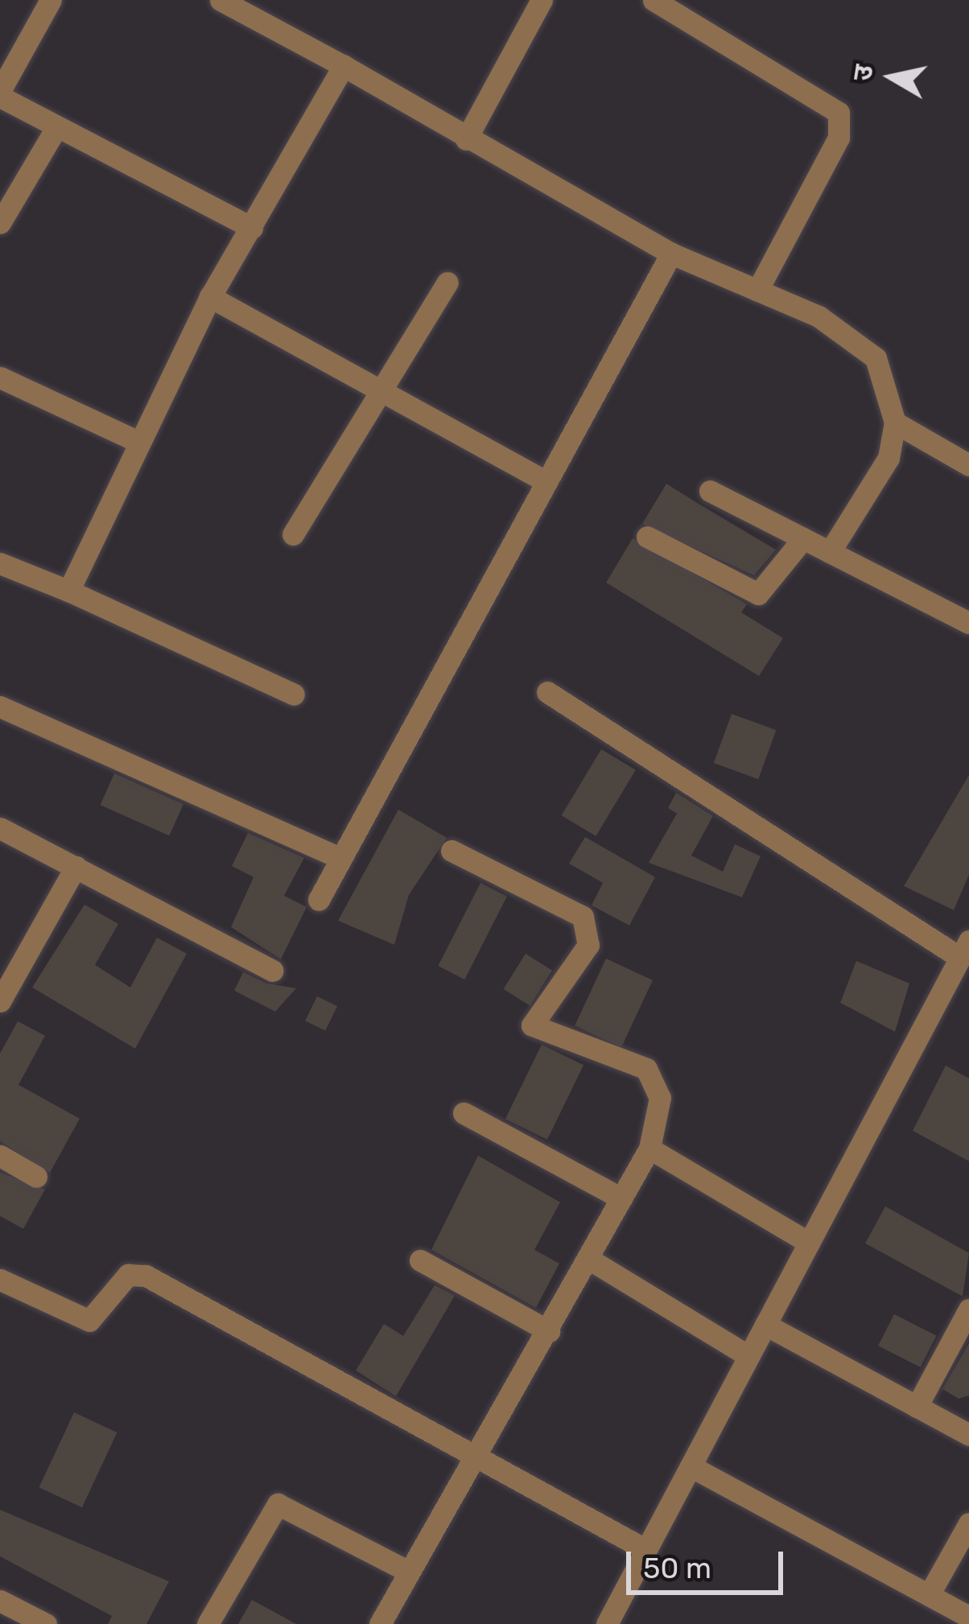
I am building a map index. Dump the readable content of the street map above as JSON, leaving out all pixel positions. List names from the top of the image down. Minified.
{"scale_bar":"50 m","north":"left"}
